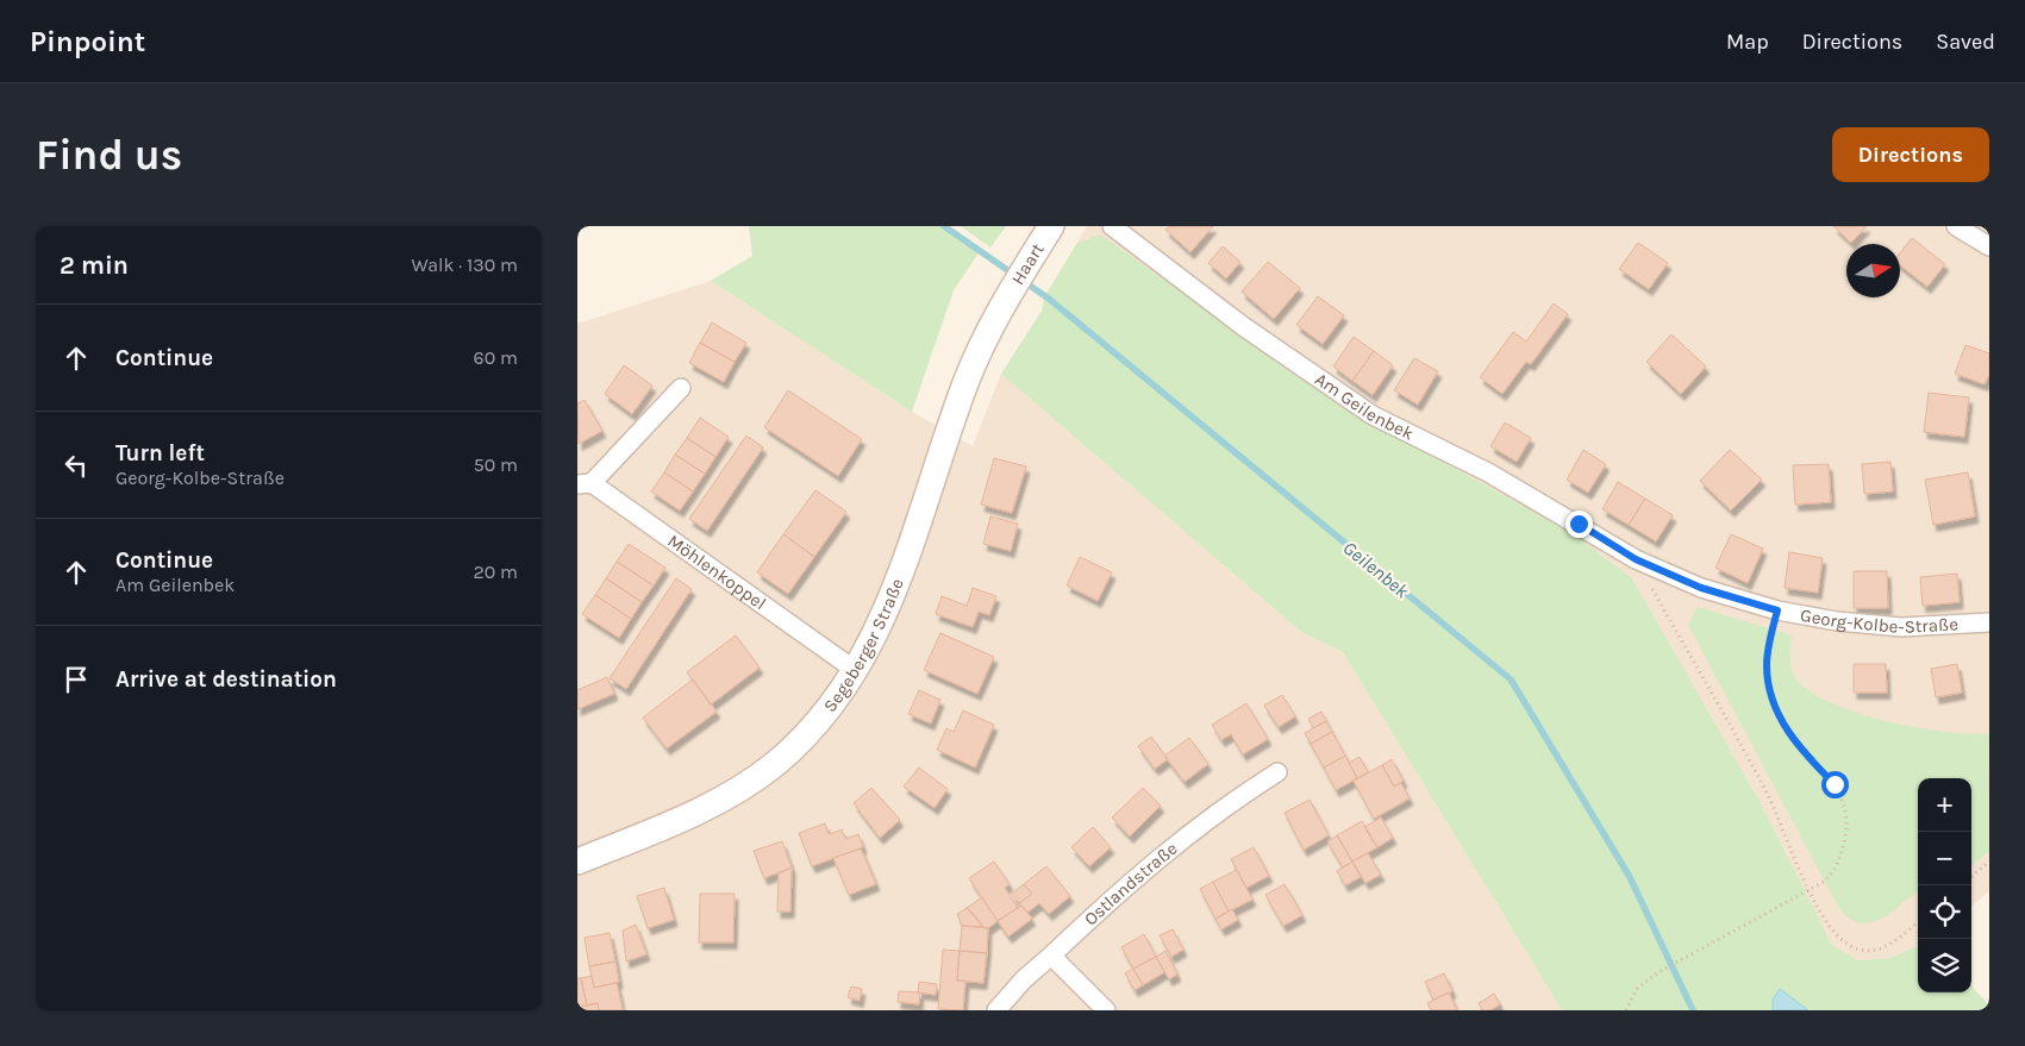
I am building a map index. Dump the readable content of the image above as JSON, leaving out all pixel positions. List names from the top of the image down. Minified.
{"streets":{"main road":["Haart","Segeberger Straße"],"street":["Am Geilenbek","Möhlenkoppel","Georg-Kolbe-Straße","Ostlandstraße"]},"crossings":[["Haart","Segeberger Straße"],["Am Geilenbek","Georg-Kolbe-Straße"],["Möhlenkoppel","Segeberger Straße"]],"water":["Geilenbek"],"north":"right","page":{"header":"Pinpoint","nav":["Map","Directions","Saved"],"buttons":"Directions","title":"Find us","heading":["2 min","Walk · 130 m"],"list":[["Continue","60 m"],["Turn left","Georg-Kolbe-Straße","50 m"],["Continue","Am Geilenbek","20 m"],"Arrive at destination"],"map_buttons":["+","−"]}}
